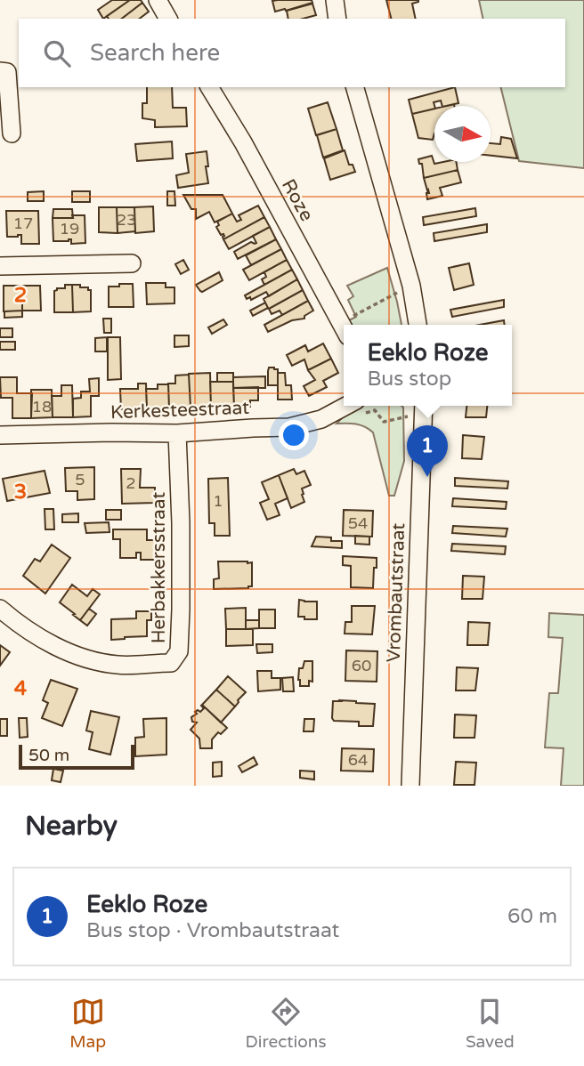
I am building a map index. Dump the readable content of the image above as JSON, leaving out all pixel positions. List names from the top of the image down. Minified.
{"streets":{"street":["Roze","Kerkesteestraat","Herbakkersstraat","Vrombautstraat"]},"crossings":[["Kerkesteestraat","Herbakkersstraat"]],"house_numbers":["23","17","19","18","5","2","1","54","60","64"],"scale_bar":"50 m","north":"right","page":{"search":"Search here","popup":["Eeklo Roze","Bus stop"],"pins":"1","scale":"50 m","heading":"Nearby","list":[{"mark":"1","name":"Eeklo Roze","note":"Bus stop · Vrombautstraat","value":"60 m"}],"nav":["Map","Directions","Saved"]},"grid":{"rows":["2","3","4"]}}
